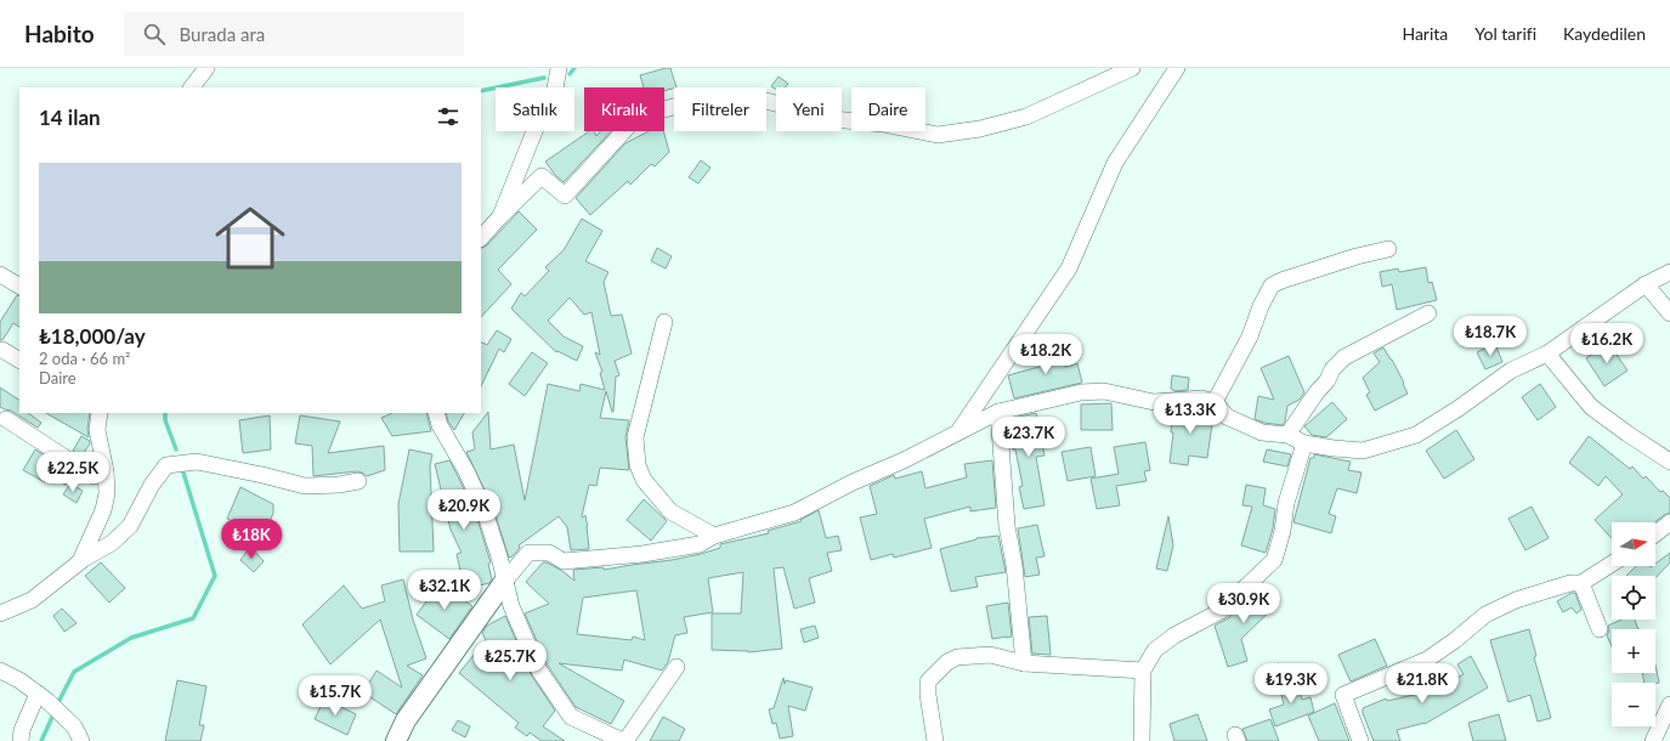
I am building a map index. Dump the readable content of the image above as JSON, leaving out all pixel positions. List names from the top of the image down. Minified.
{"north":"right","page":{"header":"Habito","search":"Burada ara","nav":["Harita","Yol tarifi","Kaydedilen"],"chip":["Satılık","Kiralık","Filtreler","Yeni","Daire"],"heading":"14 ilan","list":[{"name":"₺18,000/ay","note":"2 oda · 66 m² · Daire"}],"price":["₺18.7K","₺16.2K","₺18.2K","₺13.3K","₺23.7K","₺22.5K","₺20.9K","₺18K","₺32.1K","₺30.9K","₺25.7K","₺19.3K","₺21.8K","₺15.7K"],"map_buttons":["+","−"]}}
